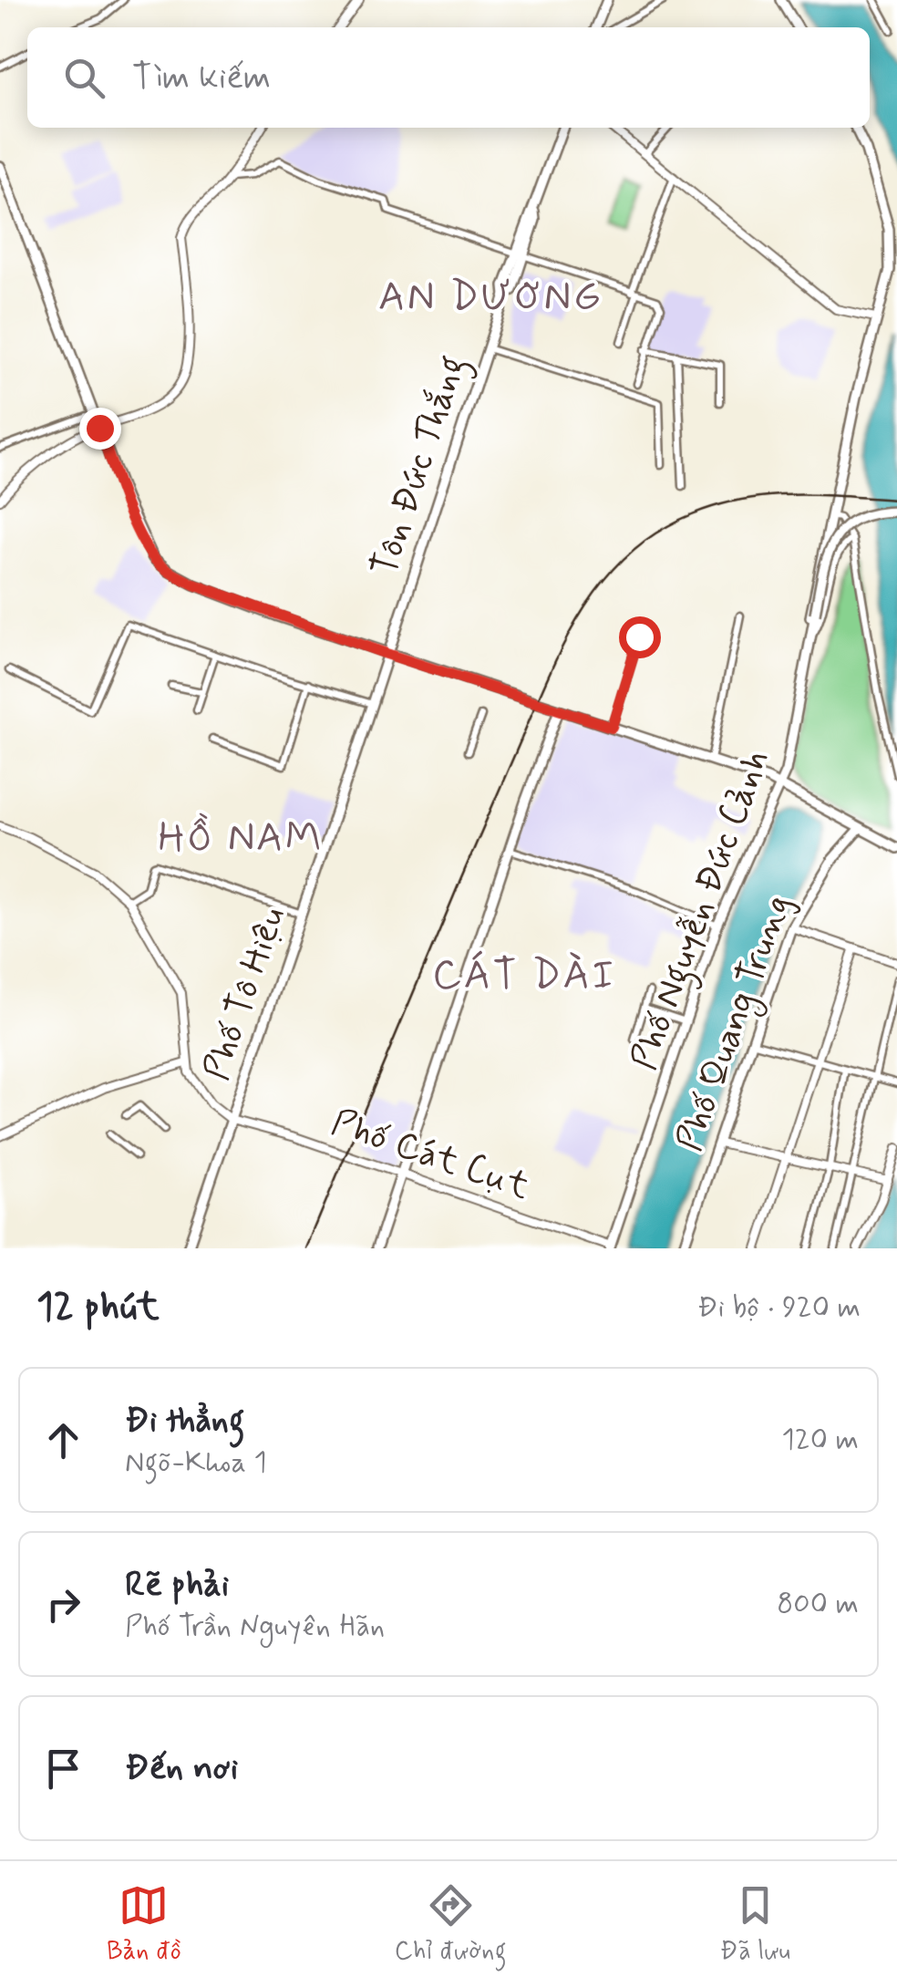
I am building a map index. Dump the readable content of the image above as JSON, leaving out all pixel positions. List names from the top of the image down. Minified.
{"streets":{"main road":["Tôn Đức Thắng","Phố Nguyễn Đức Cảnh","Phố Tô Hiệu","Phố Quang Trung"],"street":["Phố Cát Cụt"]},"crossings":[["Tôn Đức Thắng","Phố Tô Hiệu"],["Phố Nguyễn Đức Cảnh","Phố Cát Cụt"],["Phố Tô Hiệu","Phố Cát Cụt"]],"districts":["AN DƯƠNG","HỒ NAM","CÁT DÀI"],"page":{"search":"Tìm kiếm","heading":["12 phút","Đi bộ · 920 m"],"list":[["Đi thẳng","Ngõ-Khoa 1","120 m"],["Rẽ phải","Phố Trần Nguyên Hãn","800 m"],"Đến nơi"],"nav":["Bản đồ","Chỉ đường","Đã lưu"]}}
